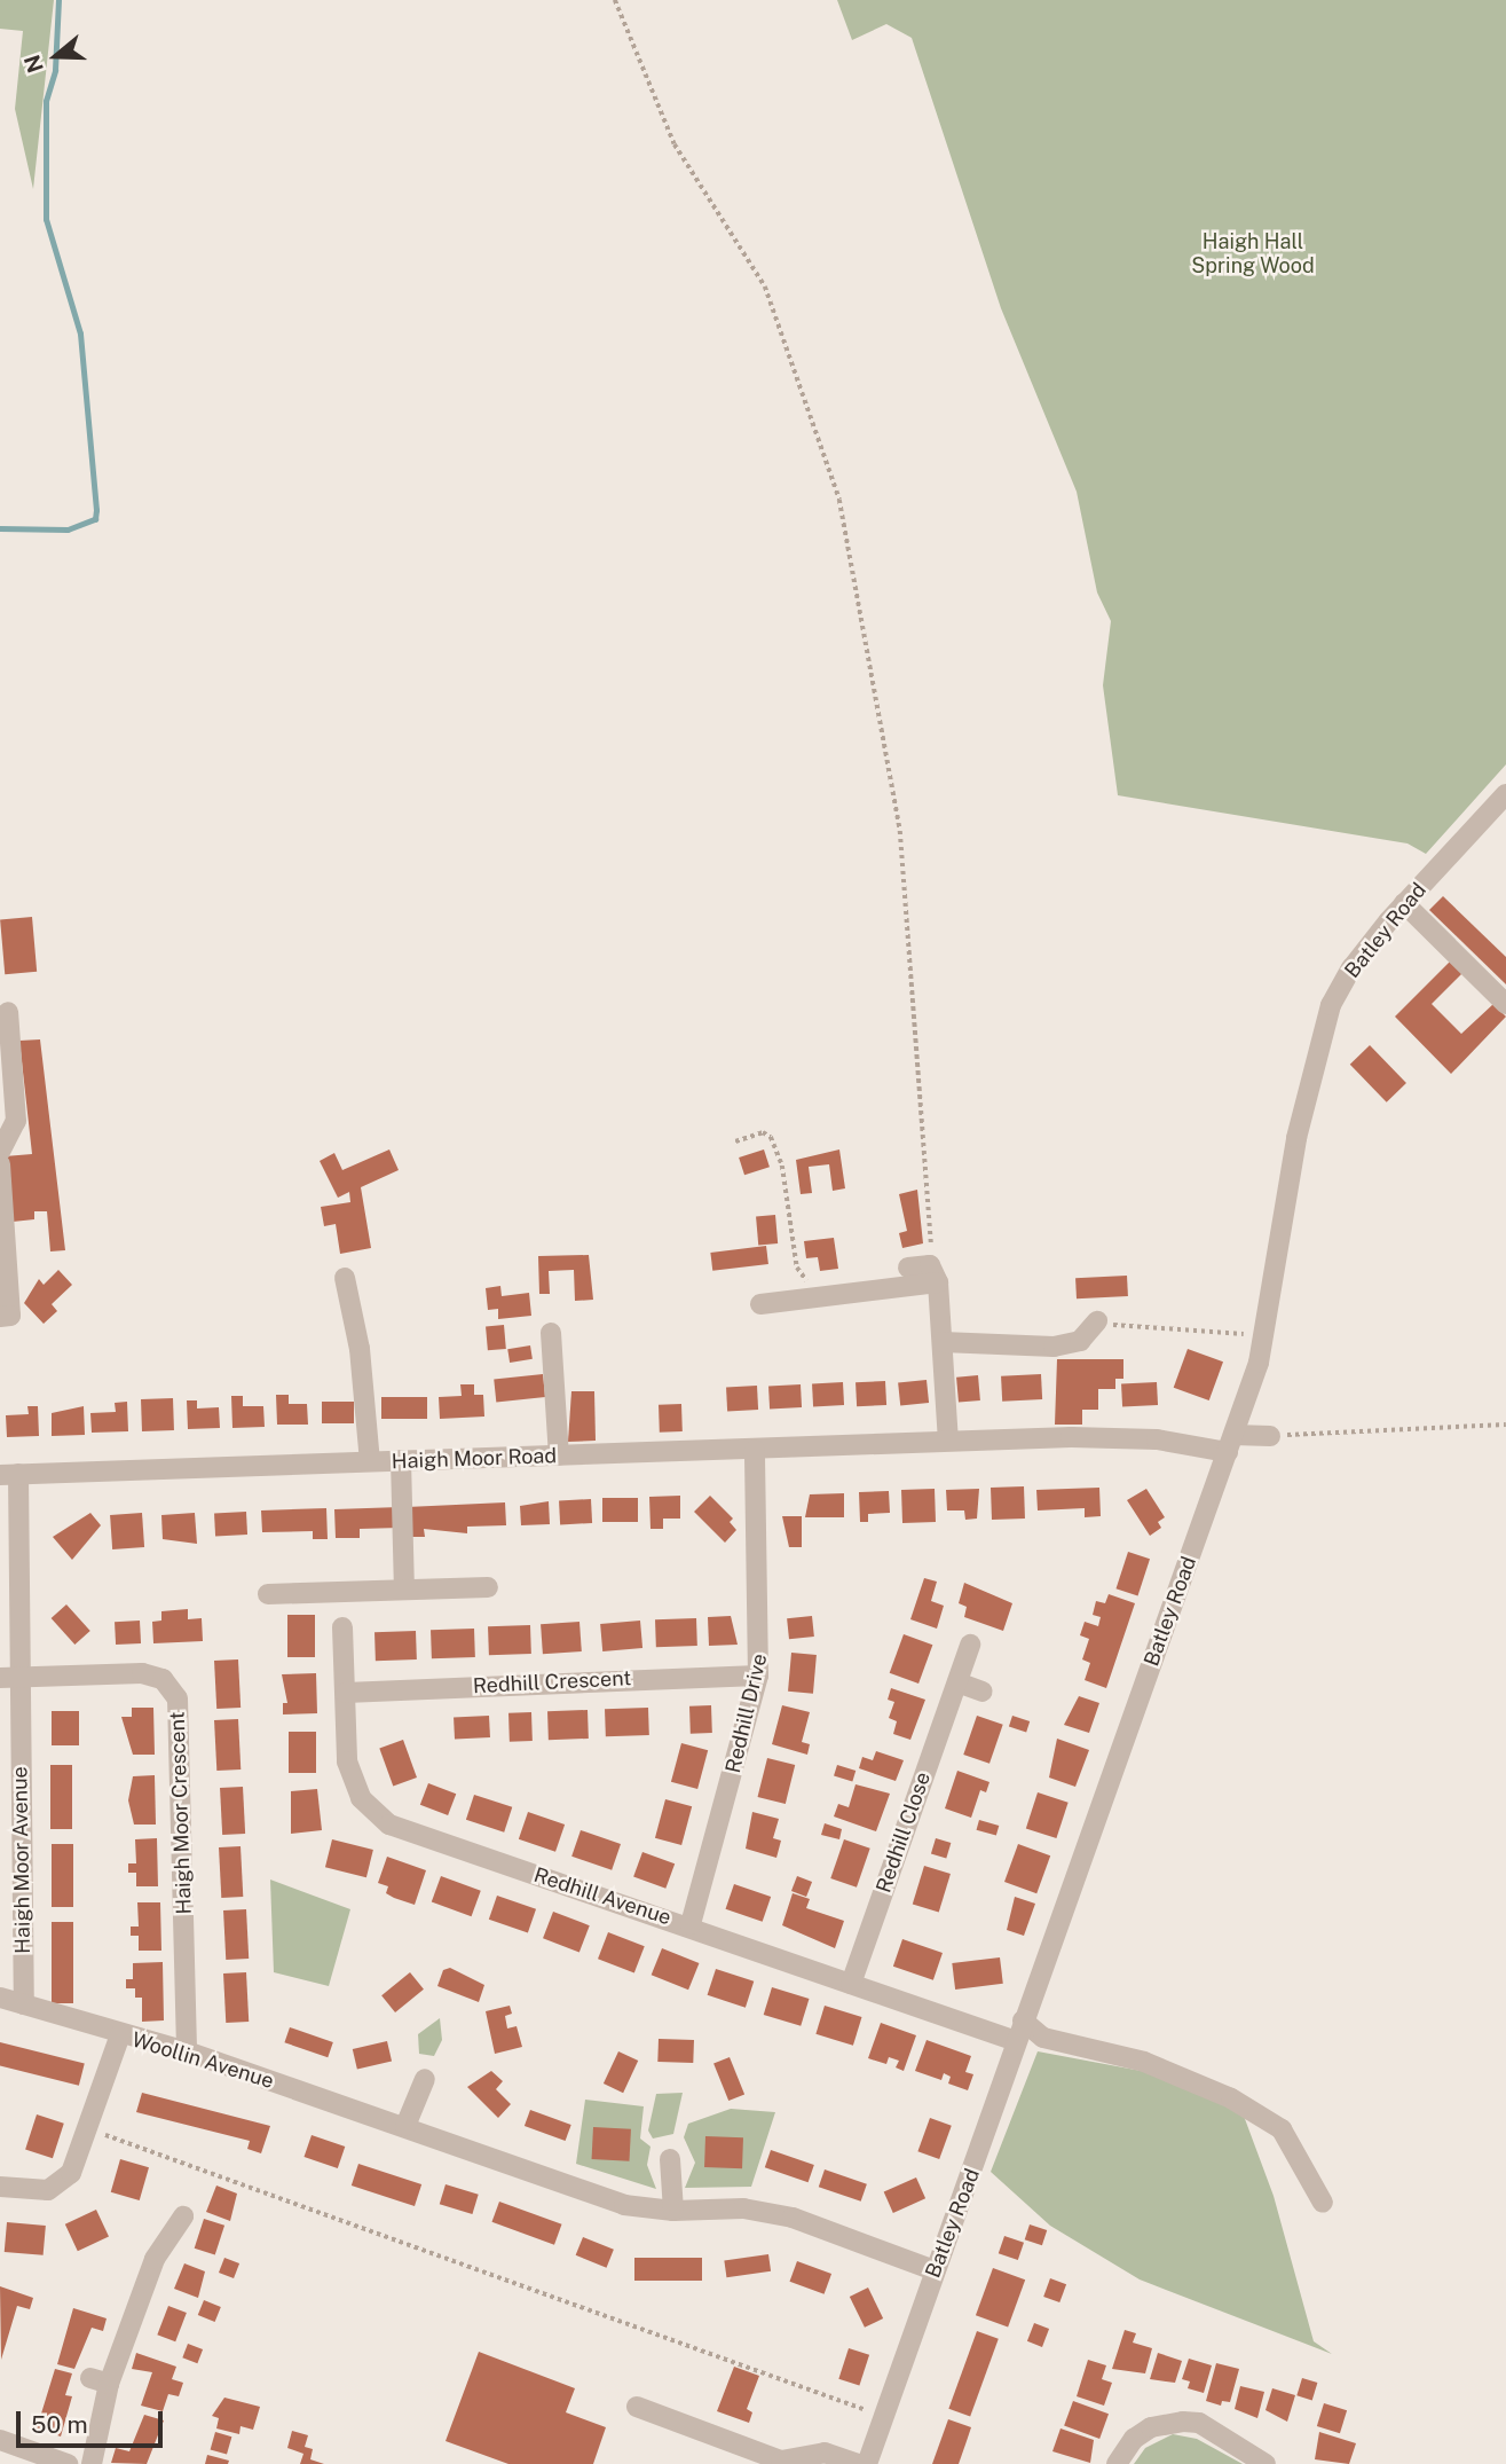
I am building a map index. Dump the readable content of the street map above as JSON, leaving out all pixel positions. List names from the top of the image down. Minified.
{"streets":{"street":["Batley Road","Haigh Moor Road","Redhill Crescent","Redhill Drive","Haigh Moor Crescent","Redhill Close","Haigh Moor Avenue","Redhill Avenue","Woollin Avenue"]},"crossings":[["Batley Road","Haigh Moor Road"],["Batley Road","Redhill Avenue"],["Batley Road","Woollin Avenue"],["Haigh Moor Road","Redhill Drive"],["Haigh Moor Road","Haigh Moor Avenue"],["Redhill Crescent","Redhill Drive"],["Redhill Crescent","Redhill Avenue"],["Redhill Drive","Redhill Avenue"],["Haigh Moor Crescent","Haigh Moor Avenue"],["Haigh Moor Crescent","Woollin Avenue"],["Redhill Close","Redhill Avenue"],["Haigh Moor Avenue","Woollin Avenue"]],"parks":["Haigh Hall Spring Wood"],"scale_bar":"50 m","north":"left"}
